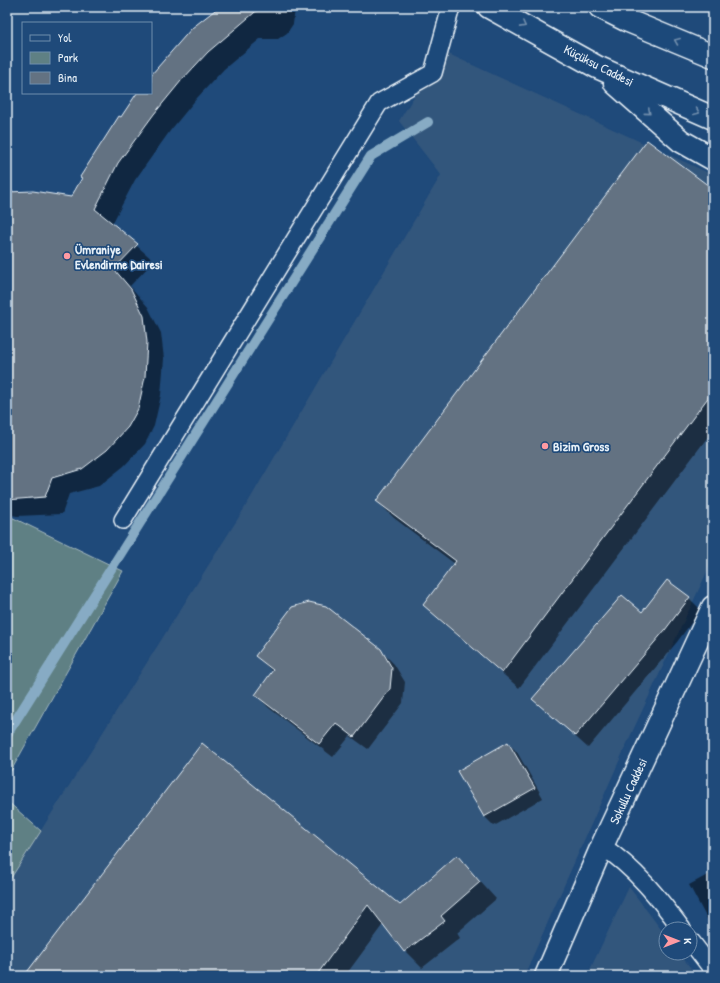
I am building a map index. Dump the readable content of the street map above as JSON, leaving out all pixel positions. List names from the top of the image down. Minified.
{"streets":{"main road":["Küçüksu Caddesi","Sokullu Caddesi"]},"places":["Ümraniye Evlendirme Dairesi","Bizim Gross"],"legend":["Yol","Park","Bina"],"north":"right"}
